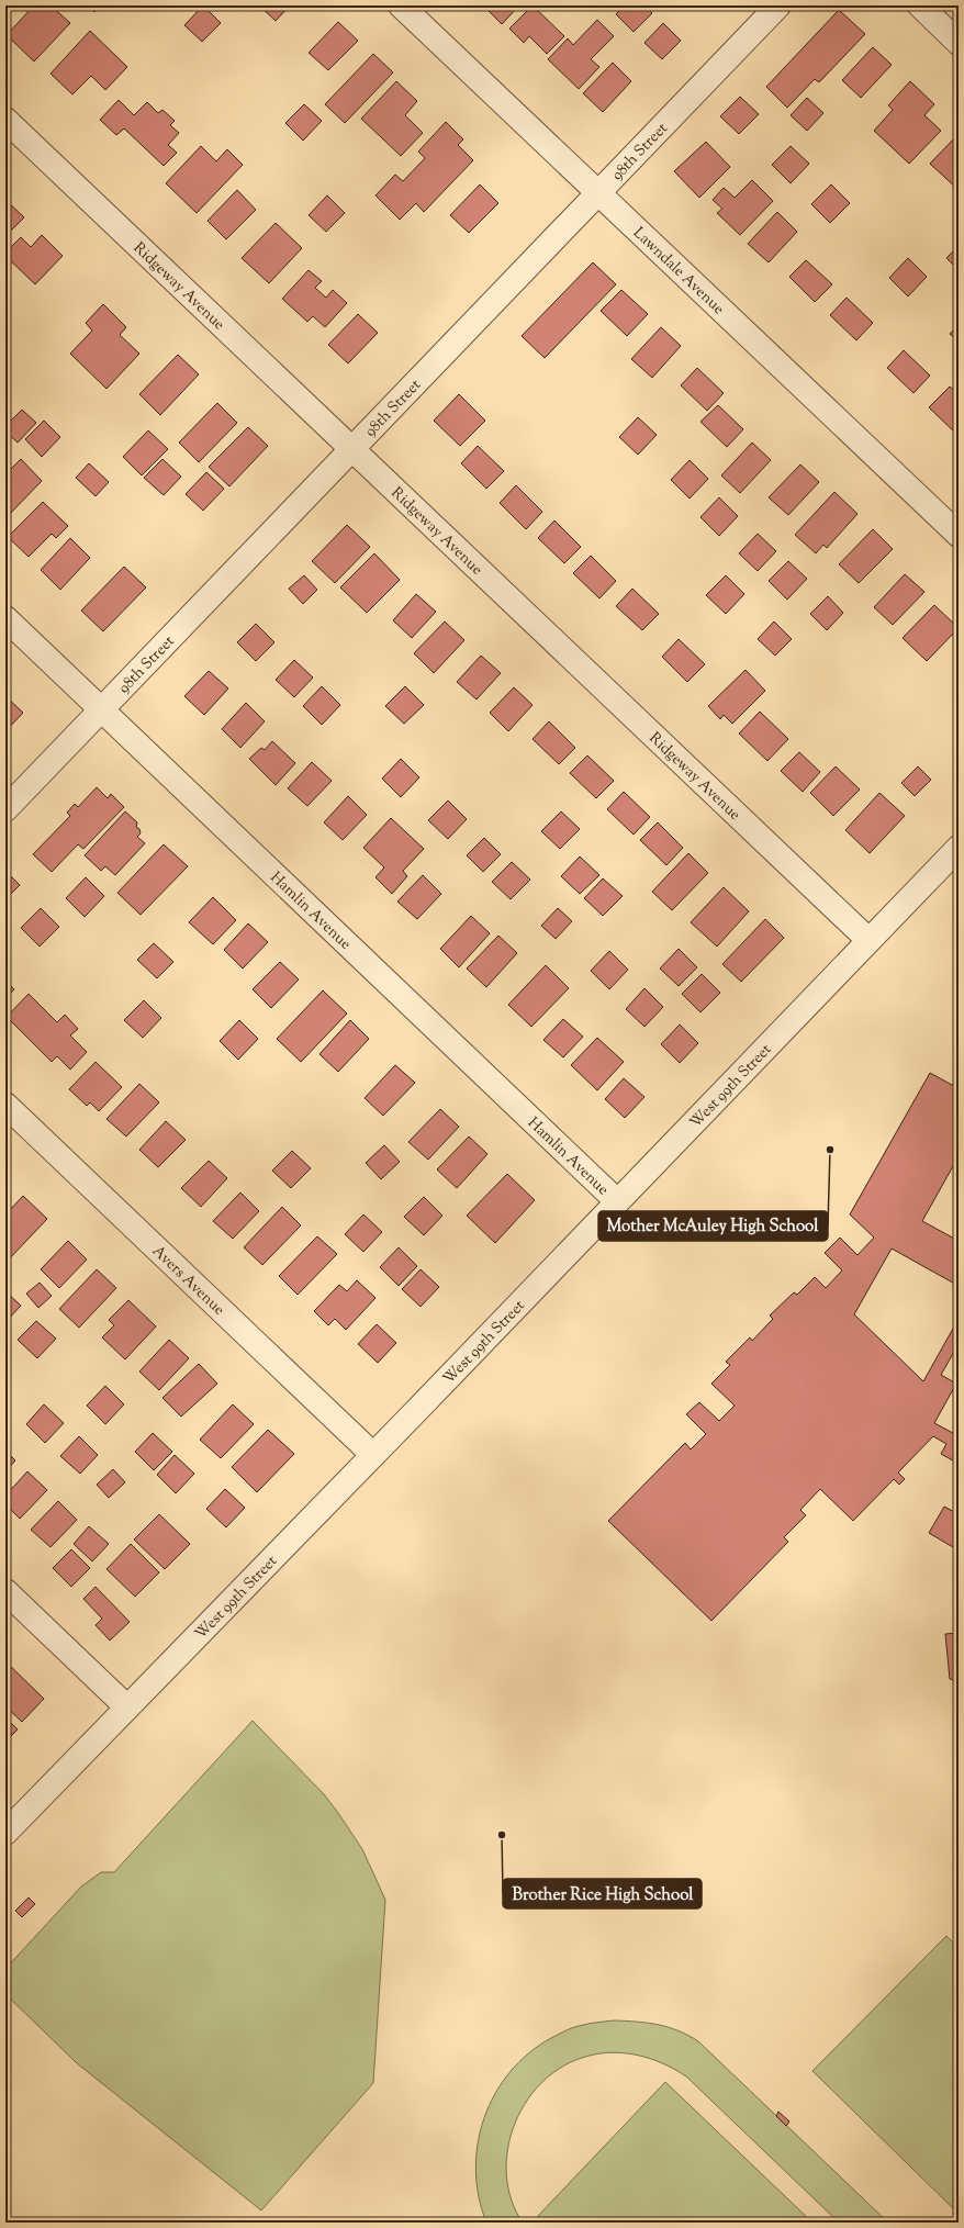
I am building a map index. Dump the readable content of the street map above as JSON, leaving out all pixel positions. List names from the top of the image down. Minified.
{"streets":{"street":["98th Street","Lawndale Avenue","Ridgeway Avenue","Hamlin Avenue","West 99th Street","Avers Avenue"]},"crossings":[["98th Street","Lawndale Avenue"],["98th Street","Ridgeway Avenue"],["98th Street","Hamlin Avenue"],["Ridgeway Avenue","West 99th Street"],["Hamlin Avenue","West 99th Street"],["West 99th Street","Avers Avenue"]],"places":["Mother McAuley High School","Brother Rice High School"]}
